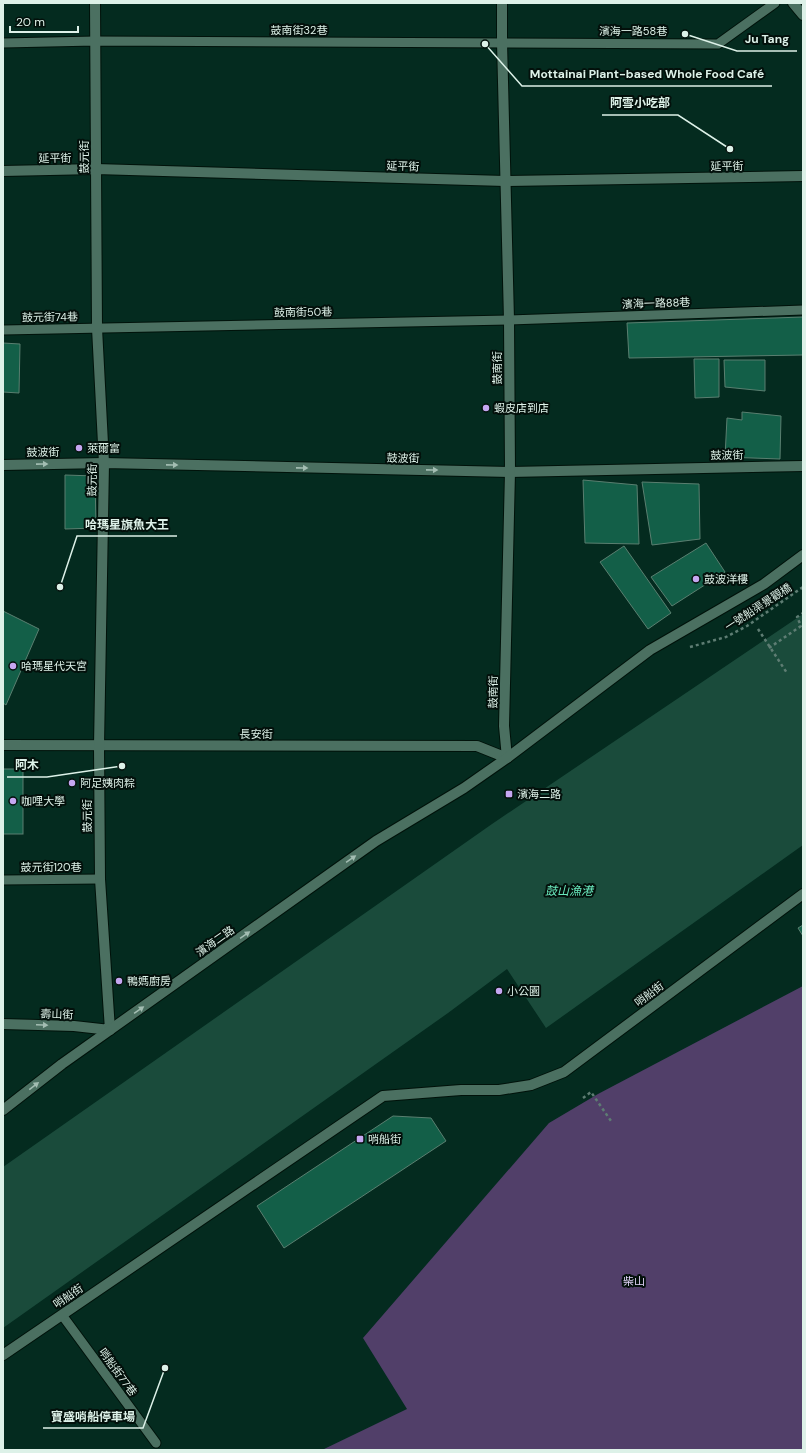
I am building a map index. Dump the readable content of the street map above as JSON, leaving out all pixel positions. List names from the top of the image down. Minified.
{"streets":{"street":["鼓元街","延平街","鼓南街","鼓波街","長安街","濱海二路","哨船街","壽山街"],"lane":["鼓南街32巷","濱海一路58巷","濱海一路88巷","鼓南街50巷","鼓元街74巷","鼓元街120巷","哨船街77巷"],"path":["一號船渠景觀橋"]},"crossings":[["鼓南街32巷","濱海一路58巷"],["鼓南街32巷","鼓元街"],["鼓南街32巷","鼓南街"],["濱海一路58巷","鼓南街"],["鼓元街","延平街"],["鼓元街","鼓南街50巷"],["鼓元街","鼓元街74巷"],["鼓元街","鼓波街"],["鼓元街","長安街"],["鼓元街","鼓元街120巷"],["鼓元街","濱海二路"],["鼓元街","壽山街"],["延平街","鼓南街"],["濱海一路88巷","鼓南街50巷"],["濱海一路88巷","鼓南街"],["鼓南街50巷","鼓元街74巷"],["鼓南街50巷","鼓南街"],["鼓南街","鼓波街"],["鼓南街","長安街"],["鼓南街","濱海二路"],["長安街","濱海二路"],["濱海二路","壽山街"],["哨船街","哨船街77巷"]],"one_way":["鼓波街","濱海二路","壽山街"],"water":["鼓山漁港"],"parks":["柴山"],"places":{"other":["Ju Tang","Mottainai Plant-based Whole Food Café","阿雪小吃部","蝦皮店到店","萊爾富","鼓波洋樓","哈瑪星旗魚大王","哈瑪星代天宮","阿木","阿足姨肉粽","咖哩大學","鴨媽廚房","小公園","寶盛哨船停車場"],"transit":["濱海二路","哨船街"]},"scale_bar":"20 m"}
